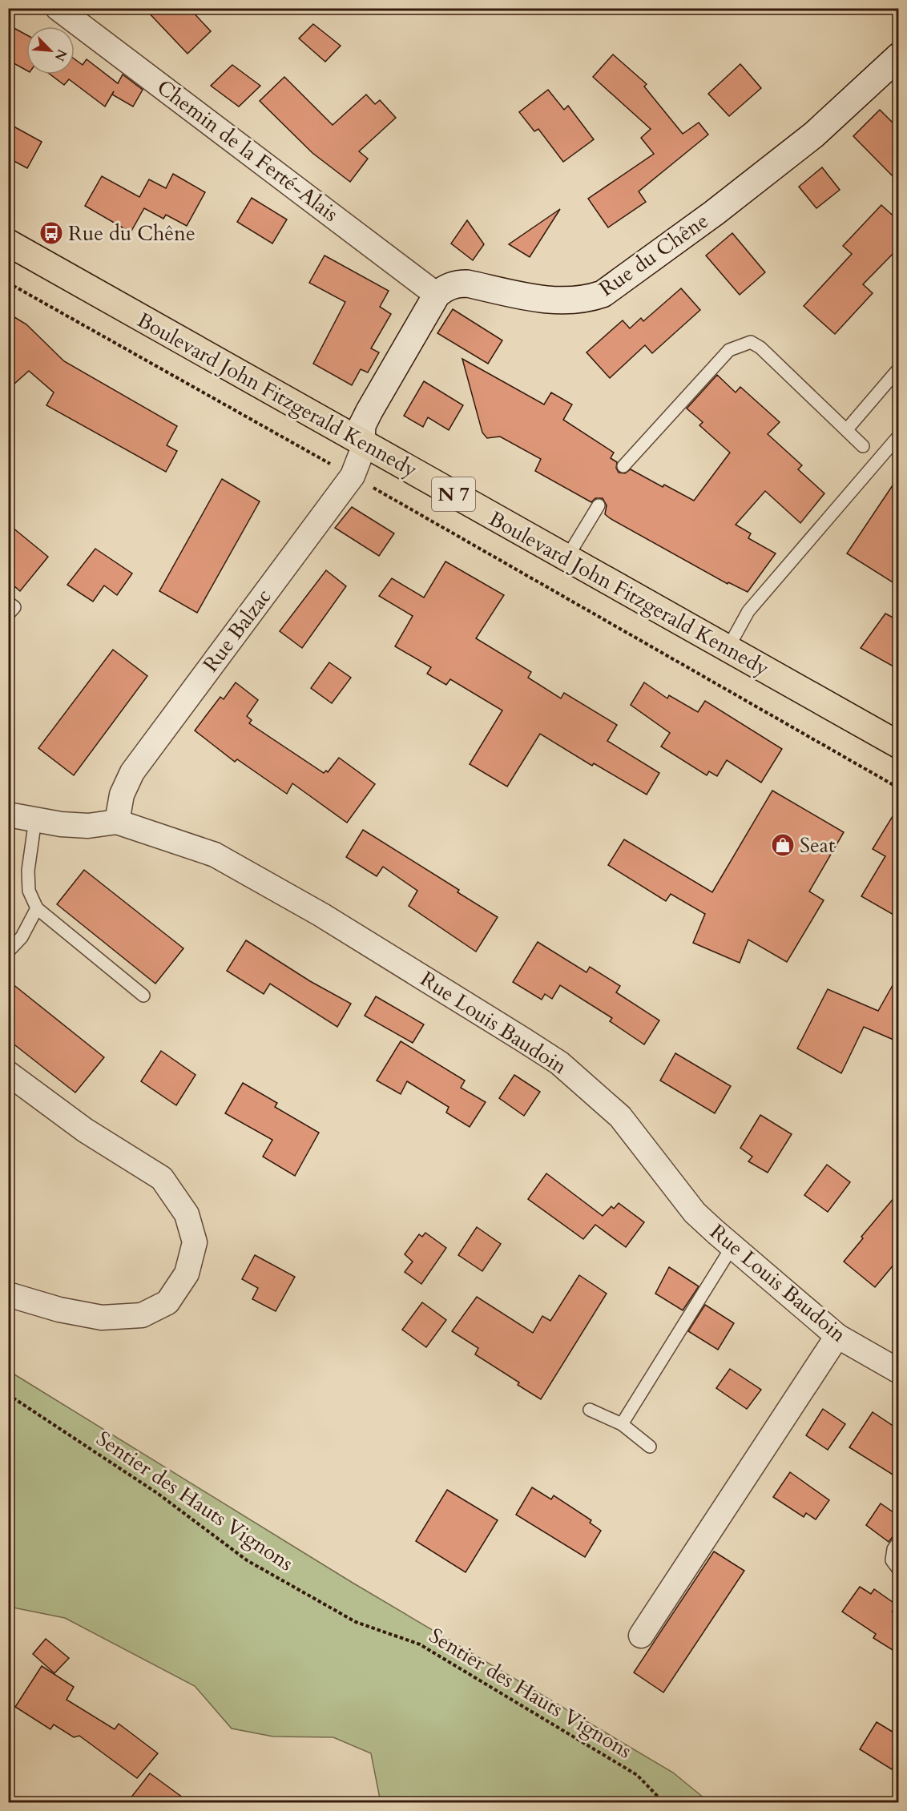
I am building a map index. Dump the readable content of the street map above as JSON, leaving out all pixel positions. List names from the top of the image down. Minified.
{"streets":{"main road":["Boulevard John Fitzgerald Kennedy","N 7"],"street":["Chemin de la Ferté-Alais","Rue du Chêne","Rue Balzac","Rue Louis Baudoin"],"path":["Sentier des Hauts Vignons"]},"crossings":[["Chemin de la Ferté-Alais","Rue du Chêne"],["Boulevard John Fitzgerald Kennedy","Rue Balzac"],["Rue Balzac","Rue Louis Baudoin"]],"places":{"bus stop":["Rue du Chêne"],"shop":["Seat"]},"north":"bottom right"}
